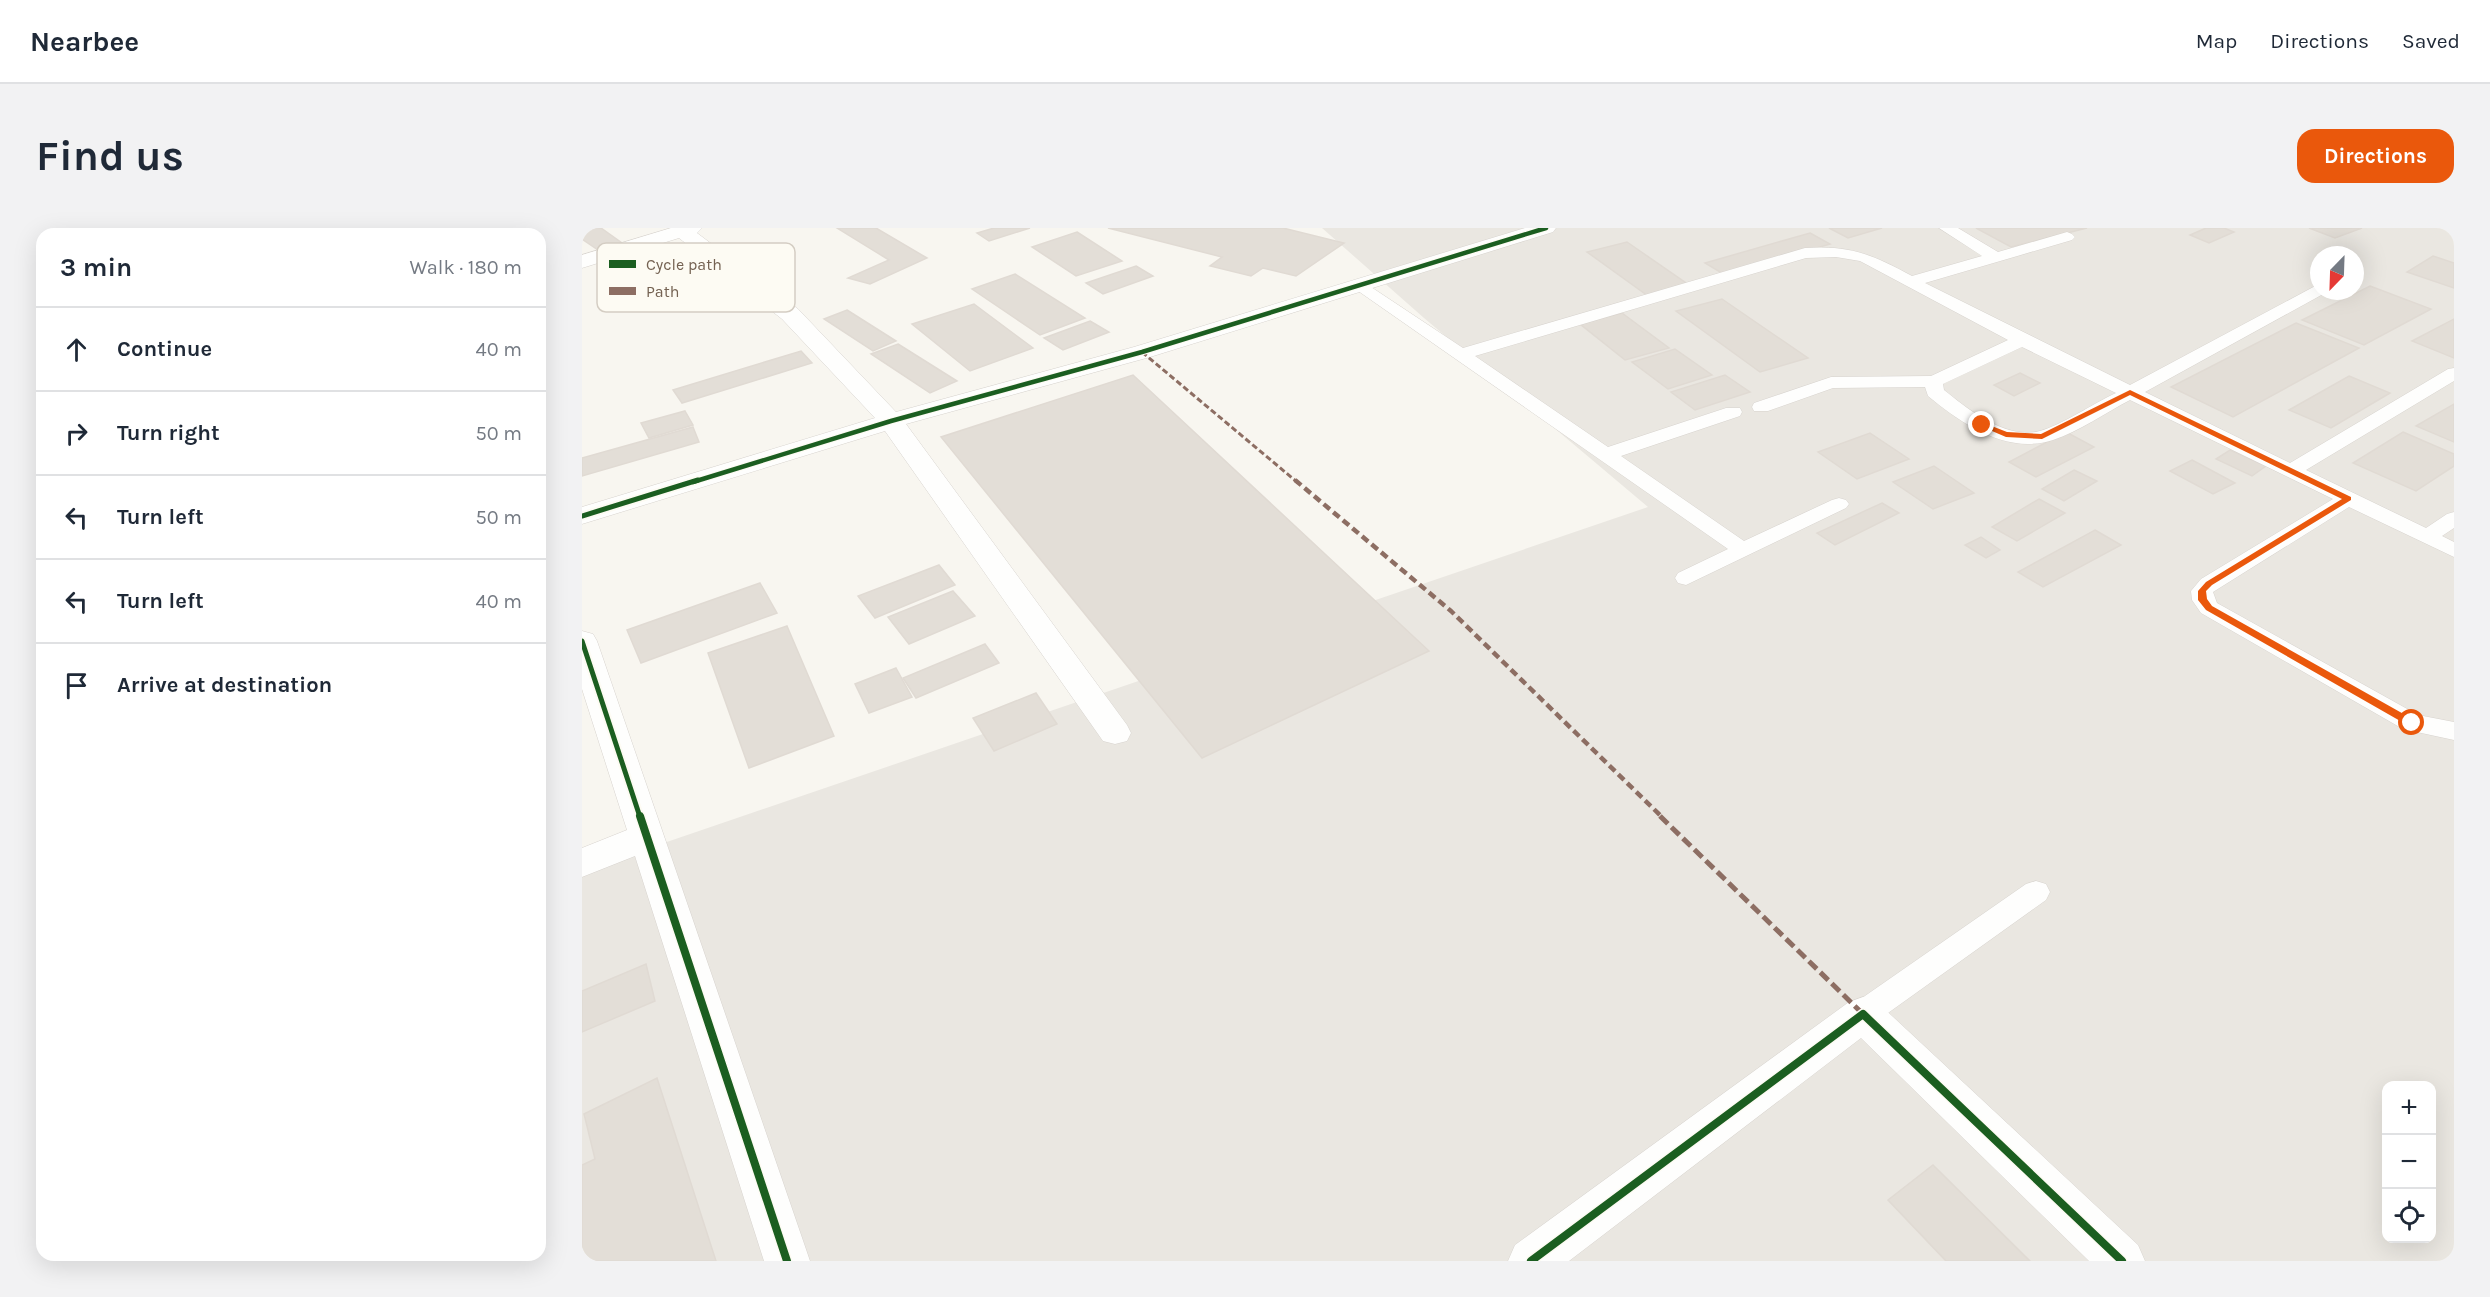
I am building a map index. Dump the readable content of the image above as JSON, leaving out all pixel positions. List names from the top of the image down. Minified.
{"legend":["Cycle path","Path"],"north":"bottom left","page":{"header":"Nearbee","nav":["Map","Directions","Saved"],"buttons":"Directions","title":"Find us","heading":["3 min","Walk · 180 m"],"list":[["Continue","40 m"],["Turn right","50 m"],["Turn left","50 m"],["Turn left","40 m"],"Arrive at destination"],"map_buttons":["+","−"]}}
